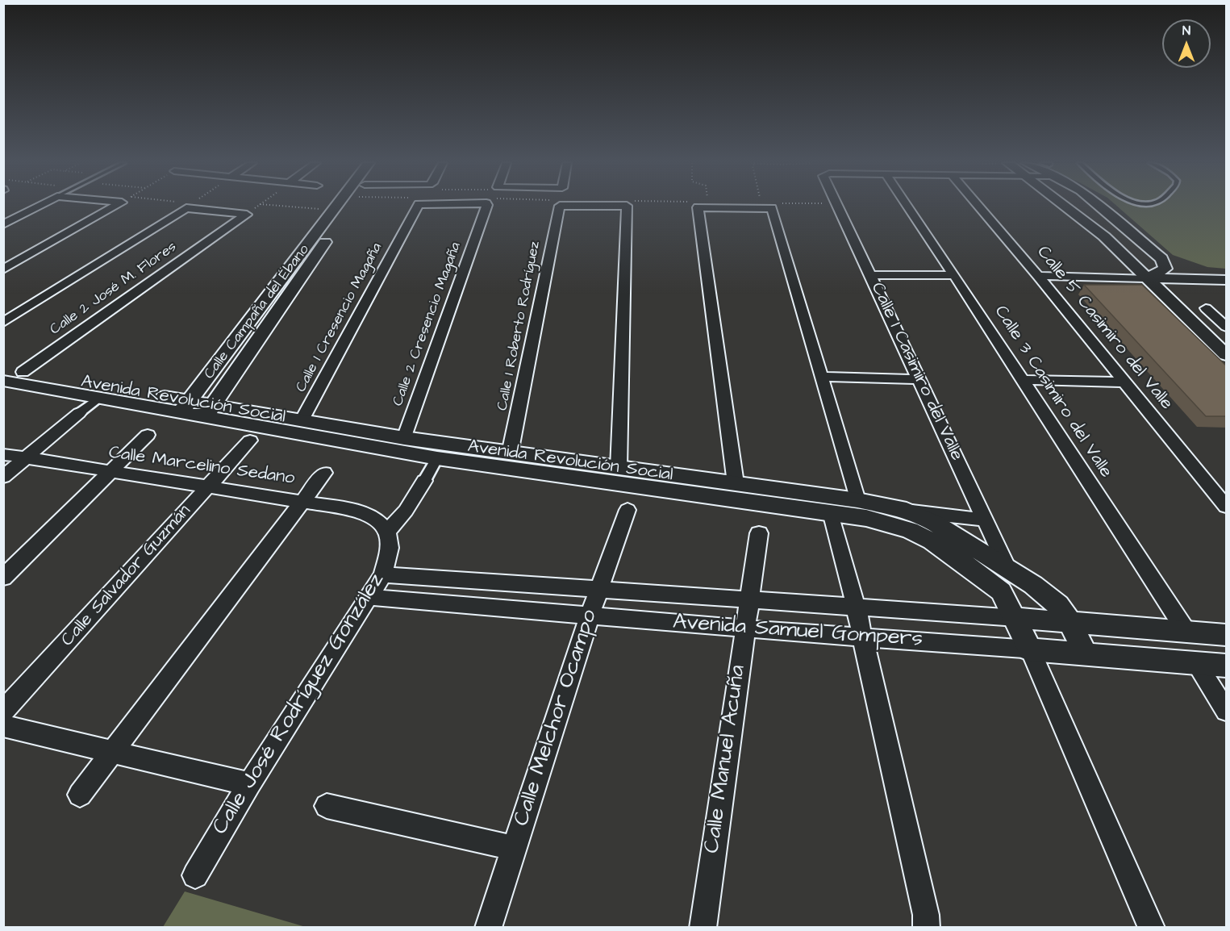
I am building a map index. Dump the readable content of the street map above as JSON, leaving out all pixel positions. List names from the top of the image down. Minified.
{"streets":{"street":["Calle 2 José M. Flores","Calle Campaña del Ébano","Calle 1 Cresencio Magaña","Calle 2 Cresencio Magaña","Calle 1 Roberto Rodríguez","Calle 5 Casimiro del Valle","Calle 1 Casimiro del Valle","Calle 3 Casimiro del Valle","Avenida Revolución Social","Calle Marcelino Sedano","Calle Salvador Guzmán","Avenida Samuel Gompers","Calle José Rodríguez González","Calle Melchor Ocampo","Calle Manuel Acuña"]},"crossings":[["Calle 2 José M. Flores","Avenida Revolución Social"],["Calle Campaña del Ébano","Avenida Revolución Social"],["Calle 1 Cresencio Magaña","Avenida Revolución Social"],["Calle 2 Cresencio Magaña","Avenida Revolución Social"],["Calle 1 Roberto Rodríguez","Avenida Revolución Social"],["Calle 1 Casimiro del Valle","Avenida Revolución Social"],["Calle 3 Casimiro del Valle","Avenida Samuel Gompers"],["Avenida Revolución Social","Calle Salvador Guzmán"],["Avenida Revolución Social","Avenida Samuel Gompers"],["Calle Marcelino Sedano","Calle Salvador Guzmán"],["Calle Marcelino Sedano","Calle José Rodríguez González"],["Avenida Samuel Gompers","Calle José Rodríguez González"],["Avenida Samuel Gompers","Calle Melchor Ocampo"],["Avenida Samuel Gompers","Calle Manuel Acuña"]],"north":"top"}
